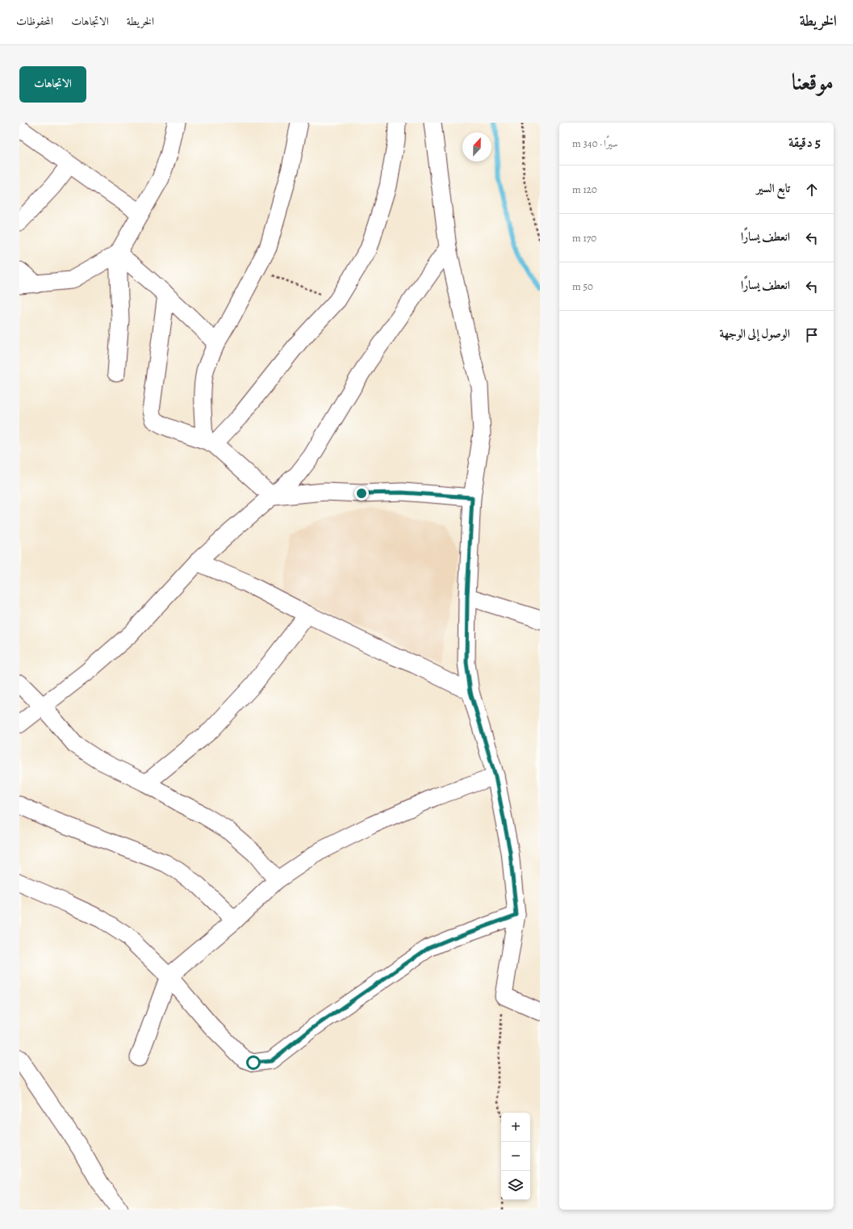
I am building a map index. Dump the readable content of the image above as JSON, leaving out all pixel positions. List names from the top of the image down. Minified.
{"north":"top","page":{"header":"الخريطة","nav":["الخريطة","الاتجاهات","المحفوظات"],"title":"موقعنا","buttons":"الاتجاهات","heading":["5 دقيقة","سيرًا · 340 m"],"list":[["تابع السير","120 m"],["انعطف يسارًا","170 m"],["انعطف يسارًا","50 m"],"الوصول إلى الوجهة"],"map_buttons":["+","−"]}}
